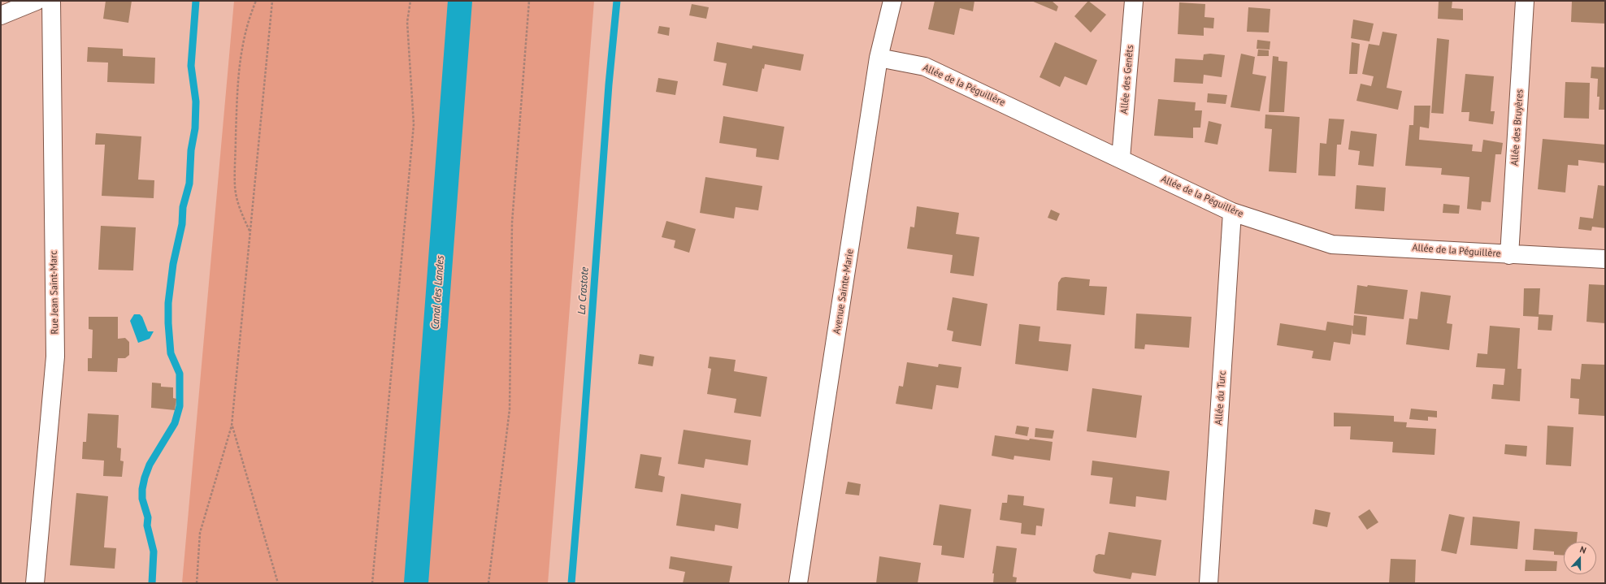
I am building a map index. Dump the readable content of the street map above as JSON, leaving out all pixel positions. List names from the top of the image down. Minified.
{"streets":{"street":["Allée des Genêts","Allée de la Péguillère","Allée des Bruyères","Avenue Sainte-Marie","Rue Jean Saint-Marc","Allée du Turc"]},"crossings":[["Allée des Genêts","Allée de la Péguillère"],["Allée de la Péguillère","Allée des Bruyères"],["Allée de la Péguillère","Avenue Sainte-Marie"],["Allée de la Péguillère","Allée du Turc"]],"water":["La Crastote","Canal des Landes"],"north":"top"}
